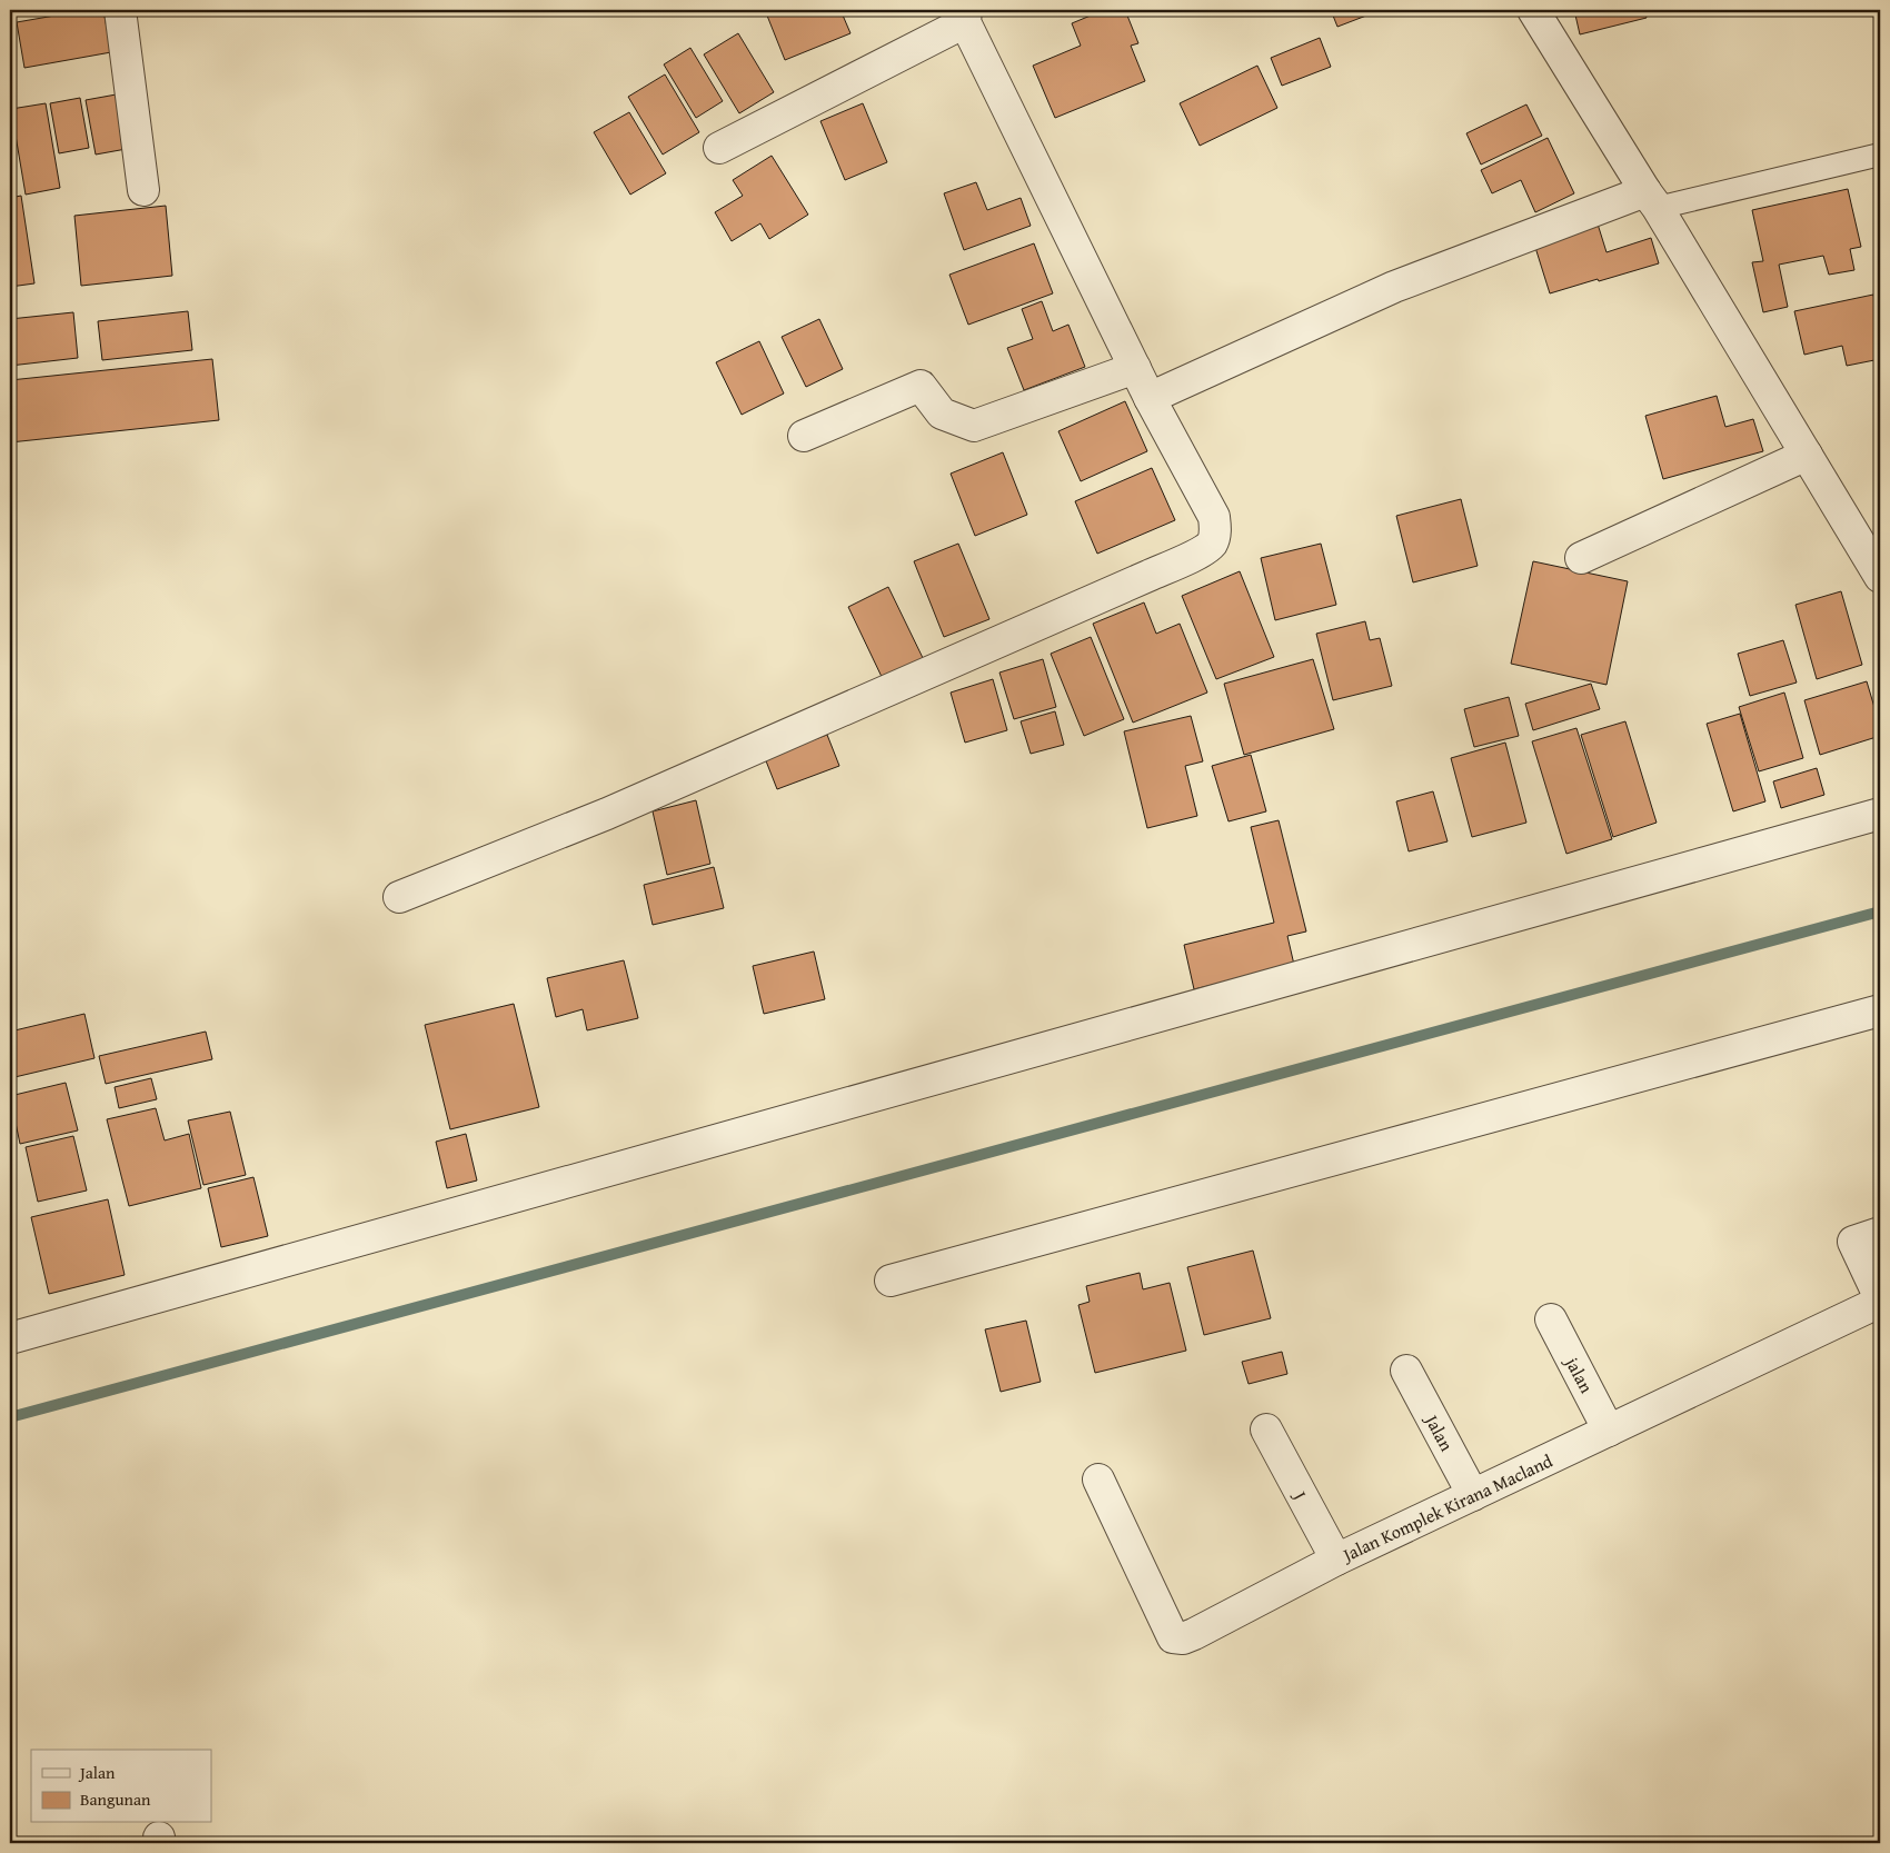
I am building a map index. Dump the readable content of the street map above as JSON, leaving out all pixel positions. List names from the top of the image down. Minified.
{"streets":{"street":["jalan","Jalan","J","Jalan Komplek Kirana Macland"]},"crossings":[["jalan","Jalan Komplek Kirana Macland"],["Jalan","Jalan Komplek Kirana Macland"],["J","Jalan Komplek Kirana Macland"]],"legend":["Jalan","Bangunan"]}
